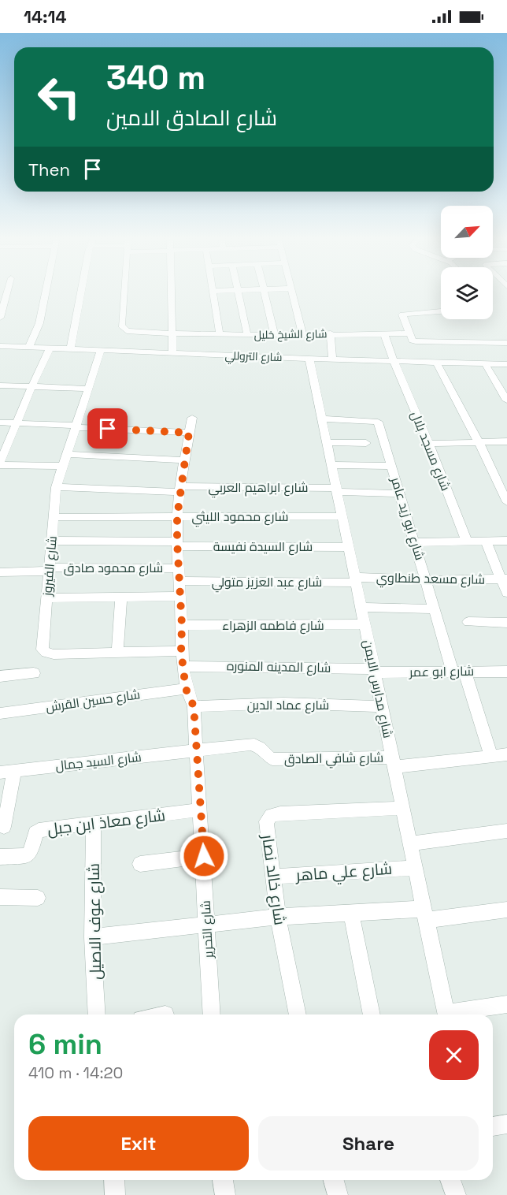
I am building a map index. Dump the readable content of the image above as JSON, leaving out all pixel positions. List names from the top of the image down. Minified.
{"streets":{"street":["شارع الشيخ خليل","شارع التروللي","شارع مسجد بلال","شارع ابراهيم العربي","شارع محمود الليثي","شارع ابو زيد عامر","شارع السيدة نفيسة","شارع الفيروز","شارع محمود صادق","شارع مسعد طنطاوي","شارع عبد العزيز متولي","شارع فاطمه الزهراء","شارع المدينه المنوره","شارع ابو عمر","شارع مدارس الايمن","شارع حسين القرش","شارع عماد الدين","شارع شافي الصادق","شارع السيد جمال","شارع معاذ ابن جبل","شارع علي ماهر","شارع خالد نصار","شارع عوف الاصيل","شارع التحرير"]},"crossings":[["شارع الشيخ خليل","شارع مسجد بلال"],["شارع التروللي","شارع مسجد بلال"],["شارع التروللي","شارع الفيروز"],["شارع التروللي","شارع مدارس الايمن"],["شارع ابراهيم العربي","شارع ابو زيد عامر"],["شارع ابراهيم العربي","شارع الفيروز"],["شارع ابراهيم العربي","شارع مدارس الايمن"],["شارع ابراهيم العربي","شارع التحرير"],["شارع محمود الليثي","شارع الفيروز"],["شارع محمود الليثي","شارع مدارس الايمن"],["شارع محمود الليثي","شارع التحرير"],["شارع ابو زيد عامر","شارع مسعد طنطاوي"],["شارع ابو زيد عامر","شارع ابو عمر"],["شارع ابو زيد عامر","شارع مدارس الايمن"],["شارع ابو زيد عامر","شارع شافي الصادق"],["شارع السيدة نفيسة","شارع الفيروز"],["شارع السيدة نفيسة","شارع مدارس الايمن"],["شارع السيدة نفيسة","شارع التحرير"],["شارع الفيروز","شارع محمود صادق"],["شارع الفيروز","شارع التحرير"],["شارع محمود صادق","شارع عبد العزيز متولي"],["شارع محمود صادق","شارع التحرير"],["شارع مسعد طنطاوي","شارع عبد العزيز متولي"],["شارع مسعد طنطاوي","شارع مدارس الايمن"],["شارع عبد العزيز متولي","شارع مدارس الايمن"],["شارع عبد العزيز متولي","شارع التحرير"],["شارع فاطمه الزهراء","شارع مدارس الايمن"],["شارع فاطمه الزهراء","شارع التحرير"],["شارع المدينه المنوره","شارع ابو عمر"],["شارع المدينه المنوره","شارع مدارس الايمن"],["شارع المدينه المنوره","شارع التحرير"],["شارع ابو عمر","شارع مدارس الايمن"],["شارع مدارس الايمن","شارع عماد الدين"],["شارع مدارس الايمن","شارع شافي الصادق"],["شارع مدارس الايمن","شارع علي ماهر"],["شارع مدارس الايمن","شارع خالد نصار"],["شارع حسين القرش","شارع التحرير"],["شارع عماد الدين","شارع التحرير"],["شارع شافي الصادق","شارع السيد جمال"],["شارع شافي الصادق","شارع التحرير"],["شارع السيد جمال","شارع التحرير"],["شارع معاذ ابن جبل","شارع عوف الاصيل"],["شارع معاذ ابن جبل","شارع التحرير"],["شارع علي ماهر","شارع خالد نصار"]],"north":"top right","page":{"status":"14:14","turn":["340 m","شارع الصادق الامين"],"then":"Then","heading":["6 min","410 m · 14:20"],"buttons":["Exit","Share"]}}
